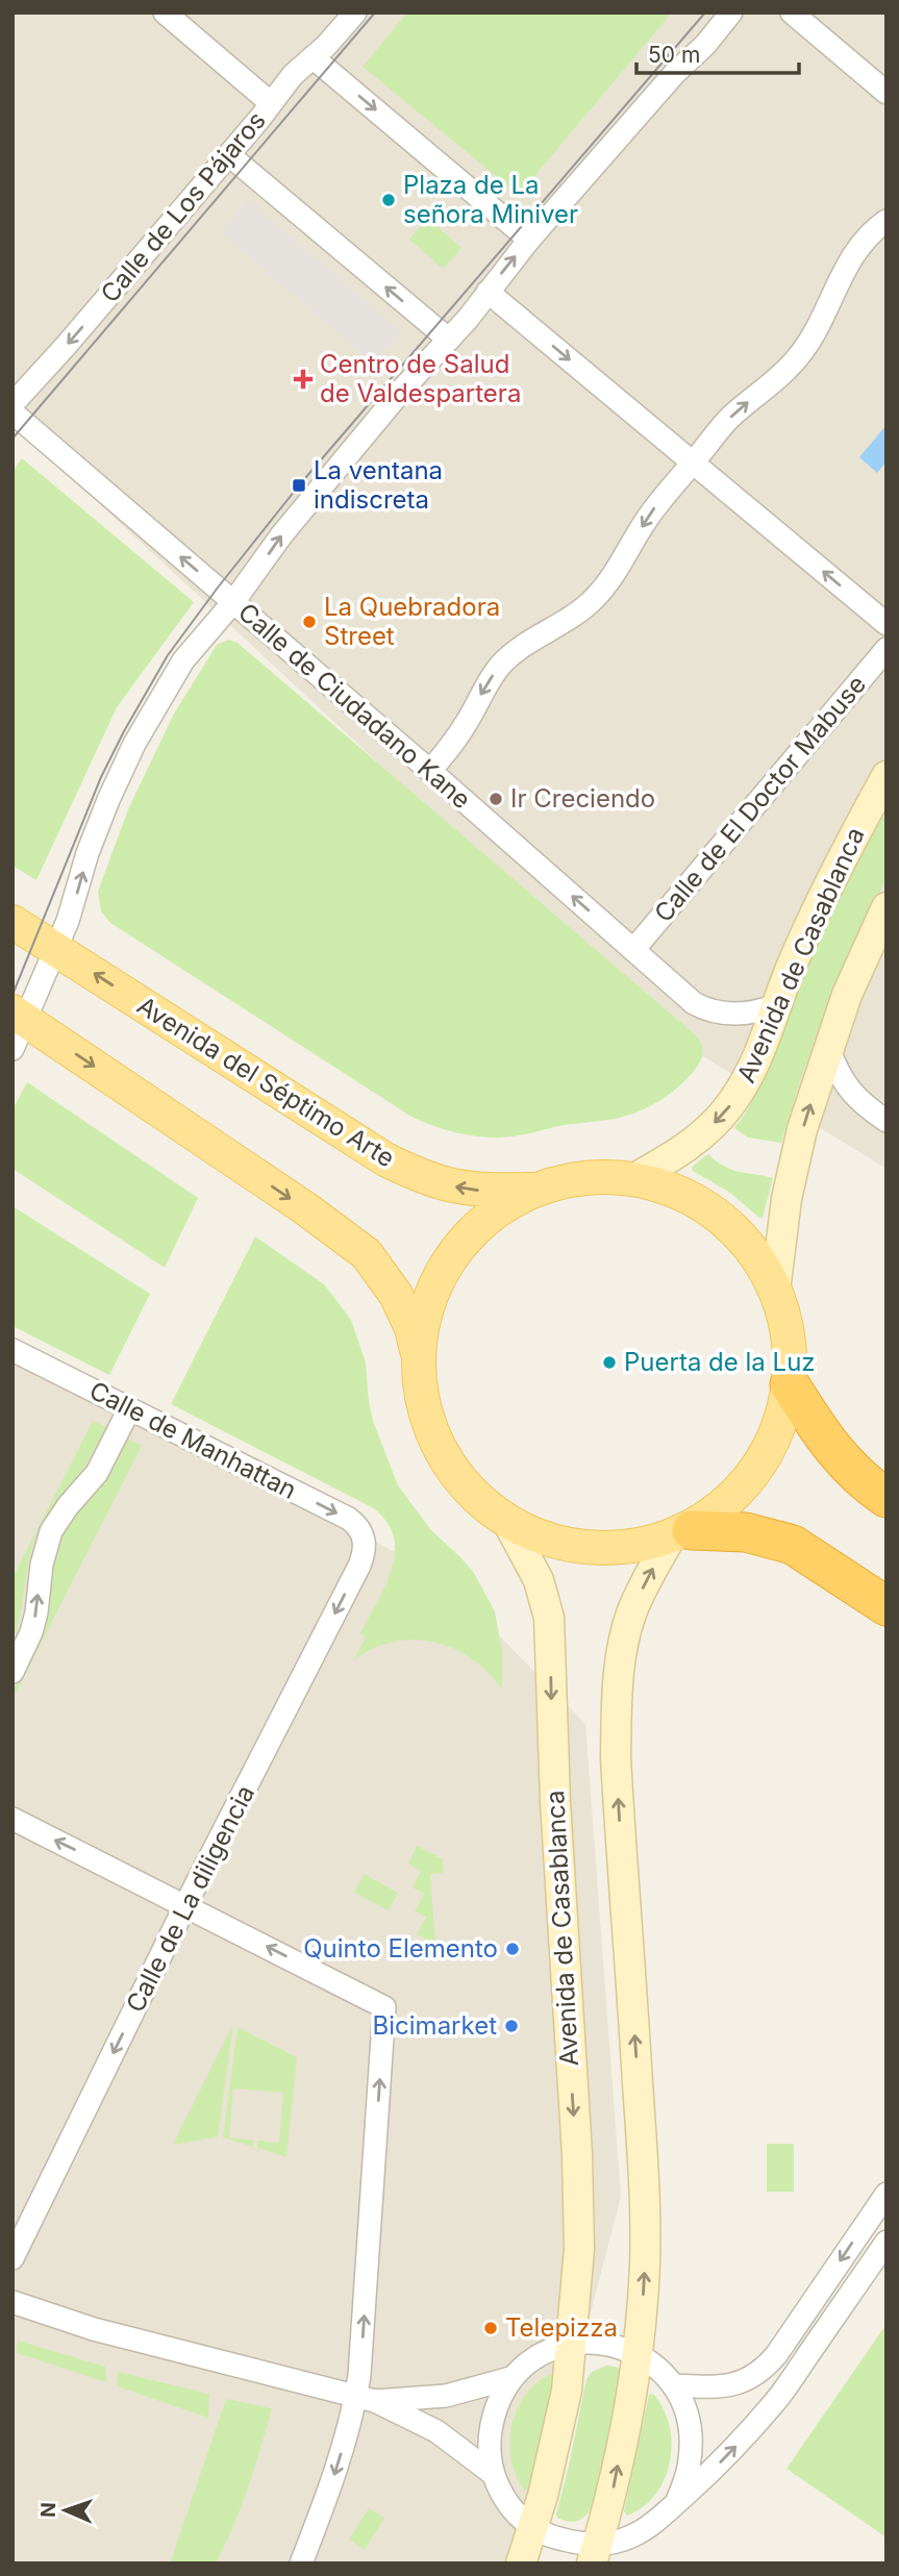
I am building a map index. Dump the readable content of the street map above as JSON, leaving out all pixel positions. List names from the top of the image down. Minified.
{"streets":{"main road":["Avenida de Casablanca","Avenida del Séptimo Arte"],"street":["Calle de Los Pájaros","Calle de Ciudadano Kane","Calle de El Doctor Mabuse","Calle de Manhattan","Calle de La diligencia"]},"crossings":[["Calle de Ciudadano Kane","Calle de El Doctor Mabuse"],["Calle de Ciudadano Kane","Avenida de Casablanca"],["Calle de Manhattan","Calle de La diligencia"]],"one_way":["Calle de Los Pájaros","Calle de Ciudadano Kane","Calle de Manhattan","Calle de La diligencia"],"places":{"other":["Plaza de La señora Miniver","La Quebradora Street","Ir Creciendo","Puerta de la Luz","Quinto Elemento","Bicimarket","Telepizza"],"health":["Centro de Salud de Valdespartera"],"transit":["La ventana indiscreta"]},"scale_bar":"50 m","north":"left"}
